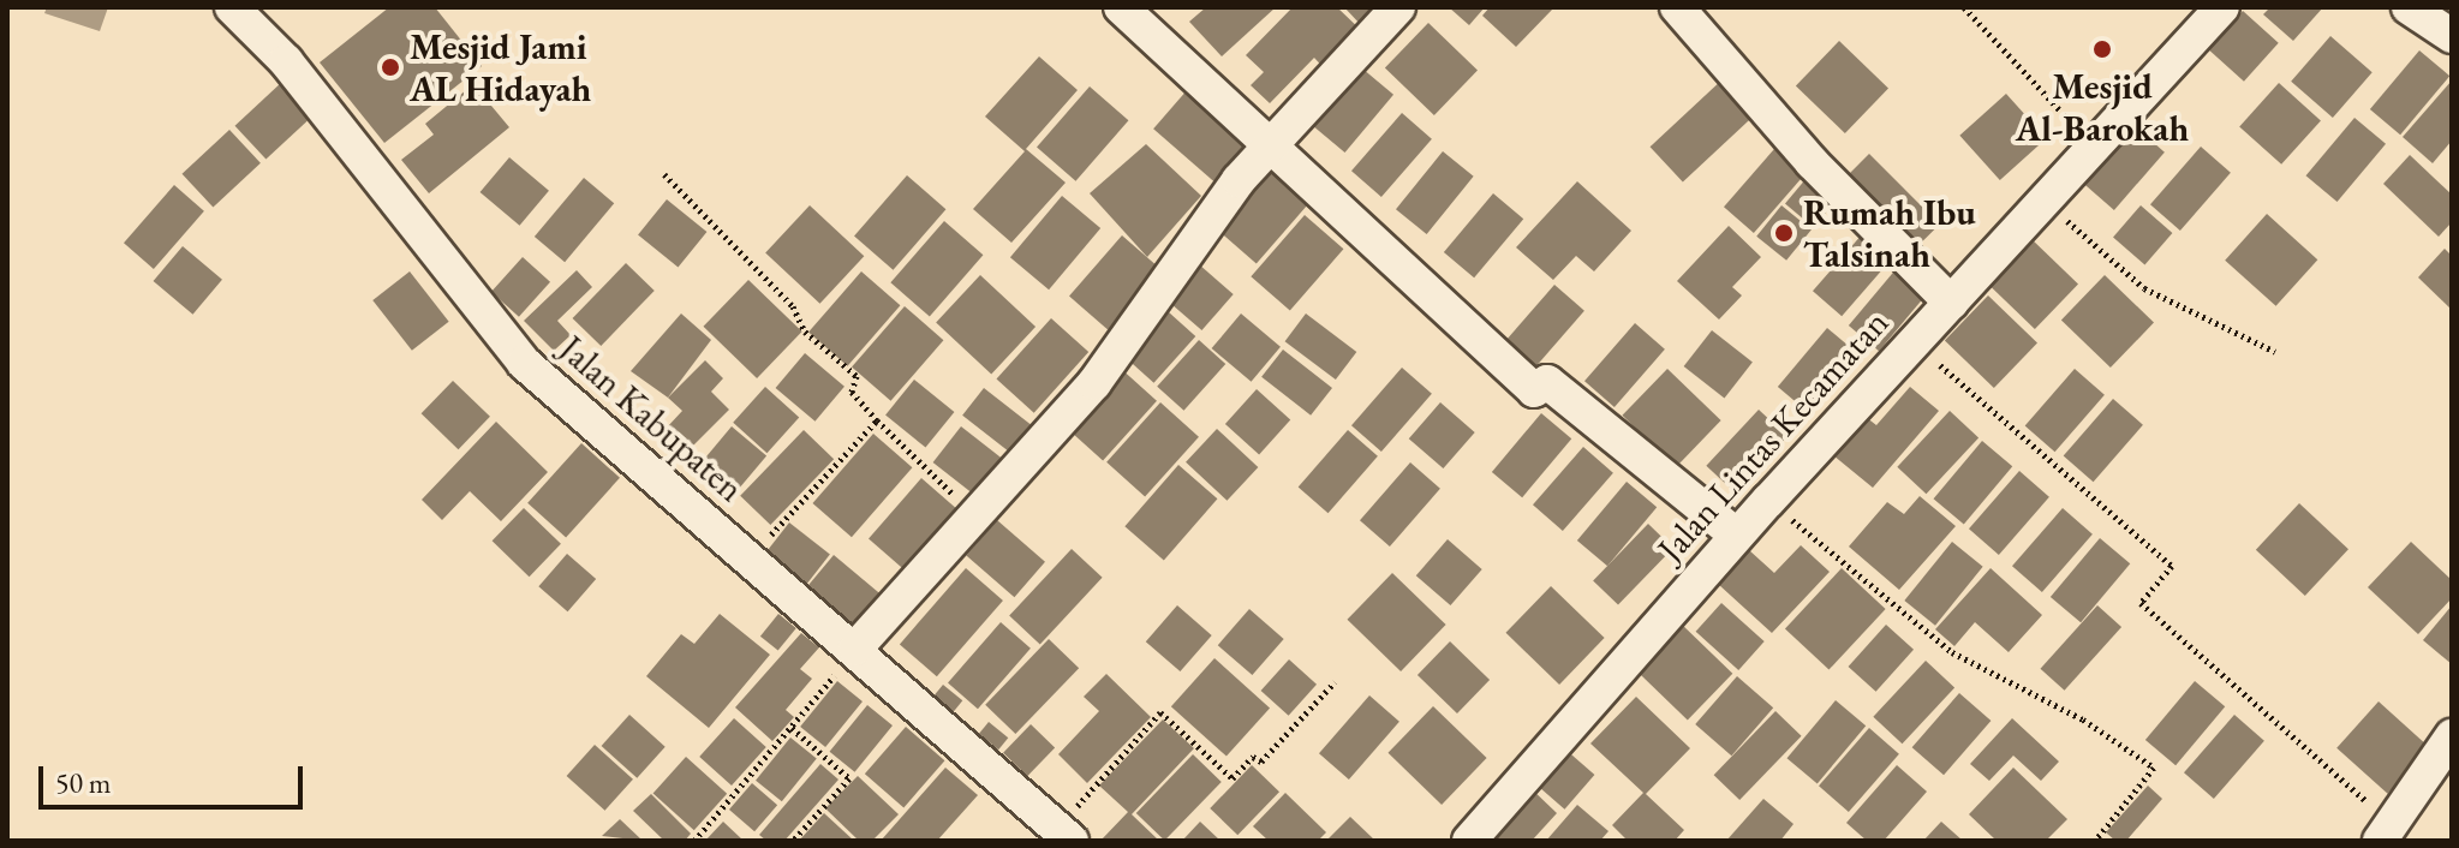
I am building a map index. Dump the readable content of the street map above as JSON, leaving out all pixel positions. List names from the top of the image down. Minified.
{"streets":{"street":["Jalan Kabupaten","Jalan Lintas Kecamatan"]},"places":["Mesjid Al-Barokah","Mesjid Jami AL Hidayah","Rumah Ibu Talsinah"],"scale_bar":"50 m"}
